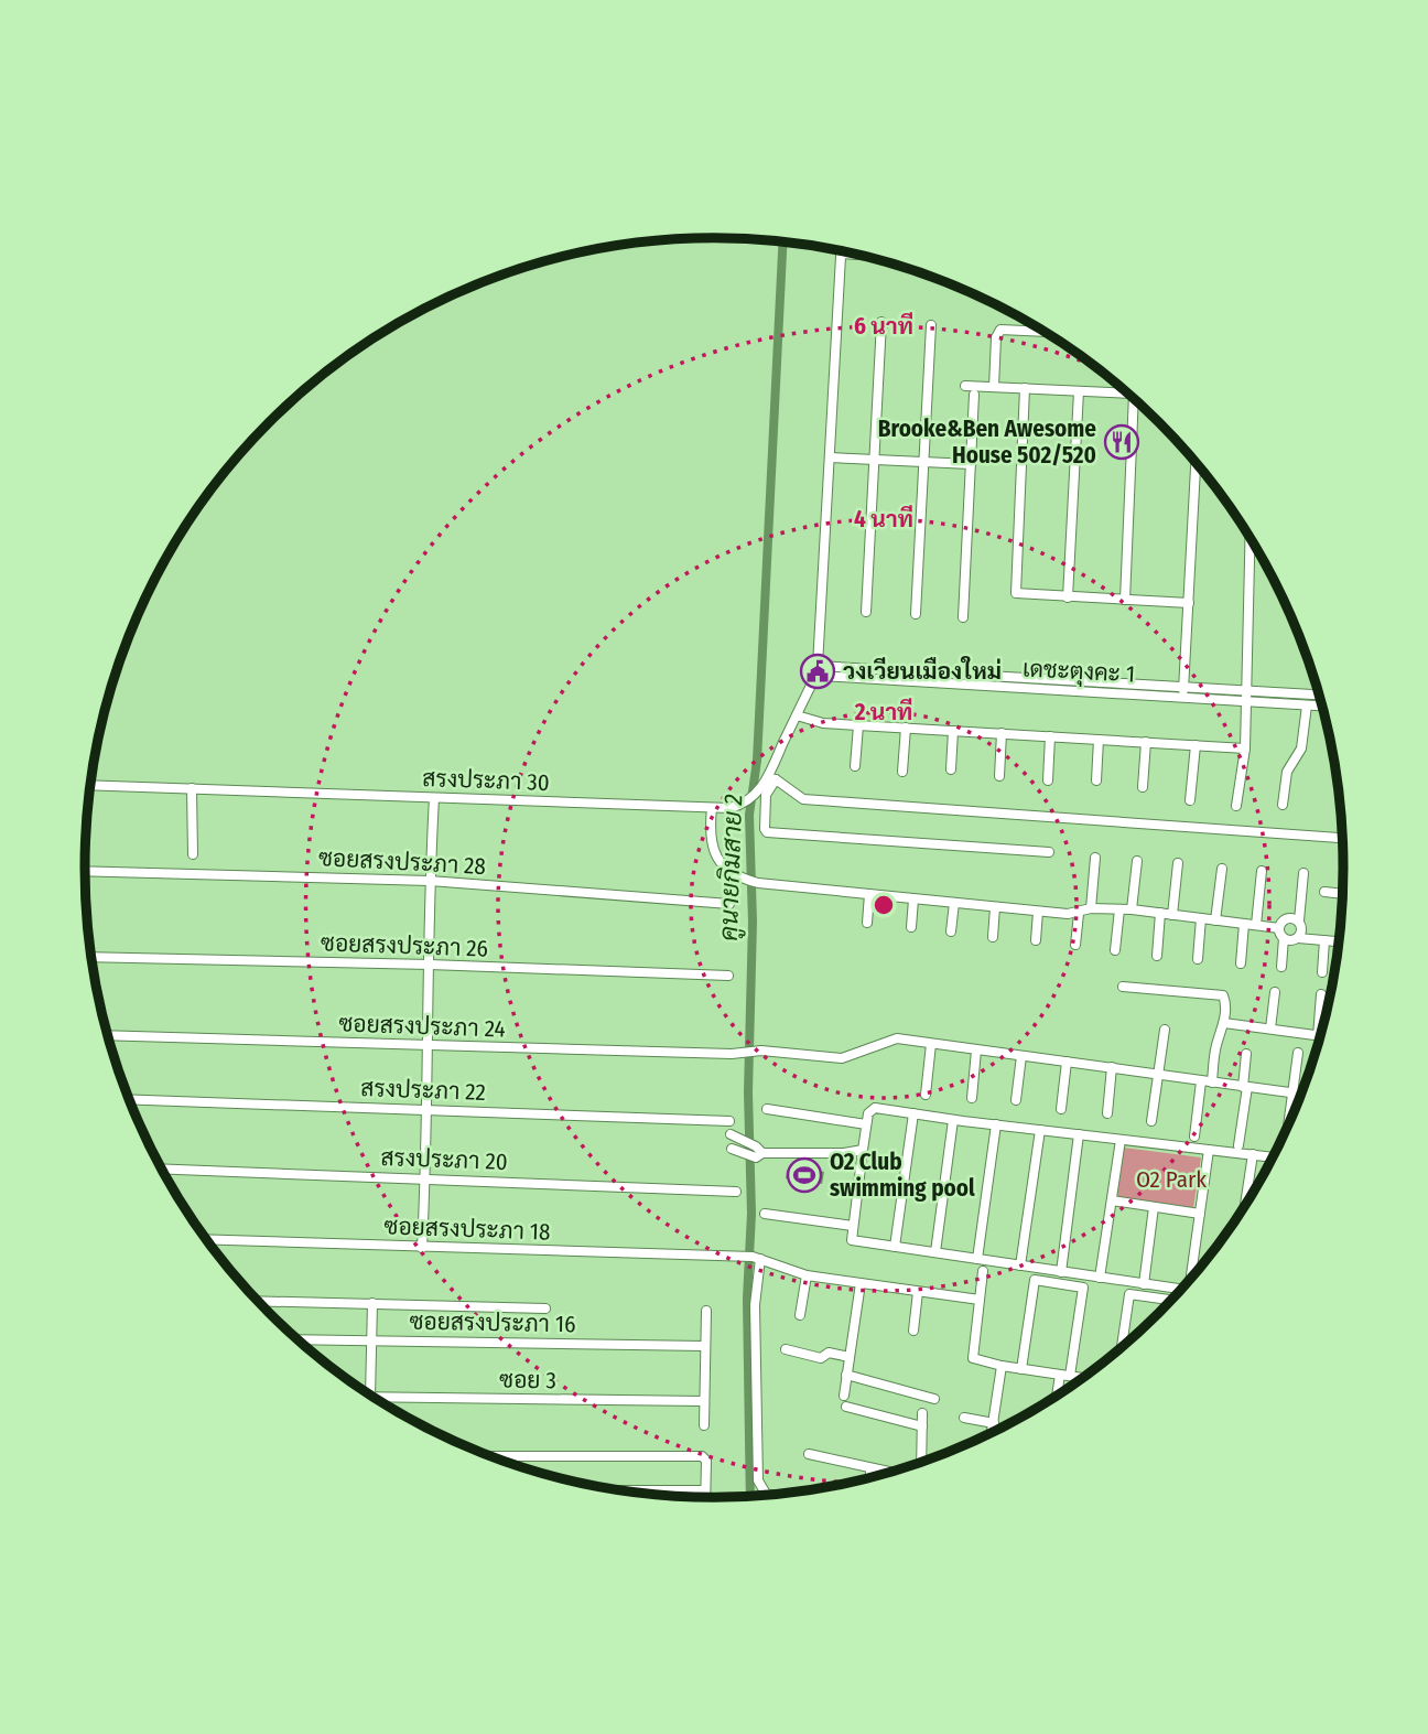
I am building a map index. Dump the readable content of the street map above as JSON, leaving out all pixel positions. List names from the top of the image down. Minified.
{"streets":{"street":["เดชะตุงคะ 1","สรงประภา 30","ซอยสรงประภา 28","ซอยสรงประภา 26","ซอยสรงประภา 24","สรงประภา 22","สรงประภา 20","ซอยสรงประภา 18","ซอยสรงประภา 16","ซอย 3"]},"crossings":[["เดชะตุงคะ 1","สรงประภา 30"]],"water":["คูนายกิมสาย 2"],"parks":["O2 Park"],"places":{"restaurant":["Brooke&Ben Awesome House 502/520"],"public building":["วงเวียนเมืองใหม่"],"sports":["O2 Club swimming pool"]},"rings":["6 นาที","4 นาที","2 นาที"]}
